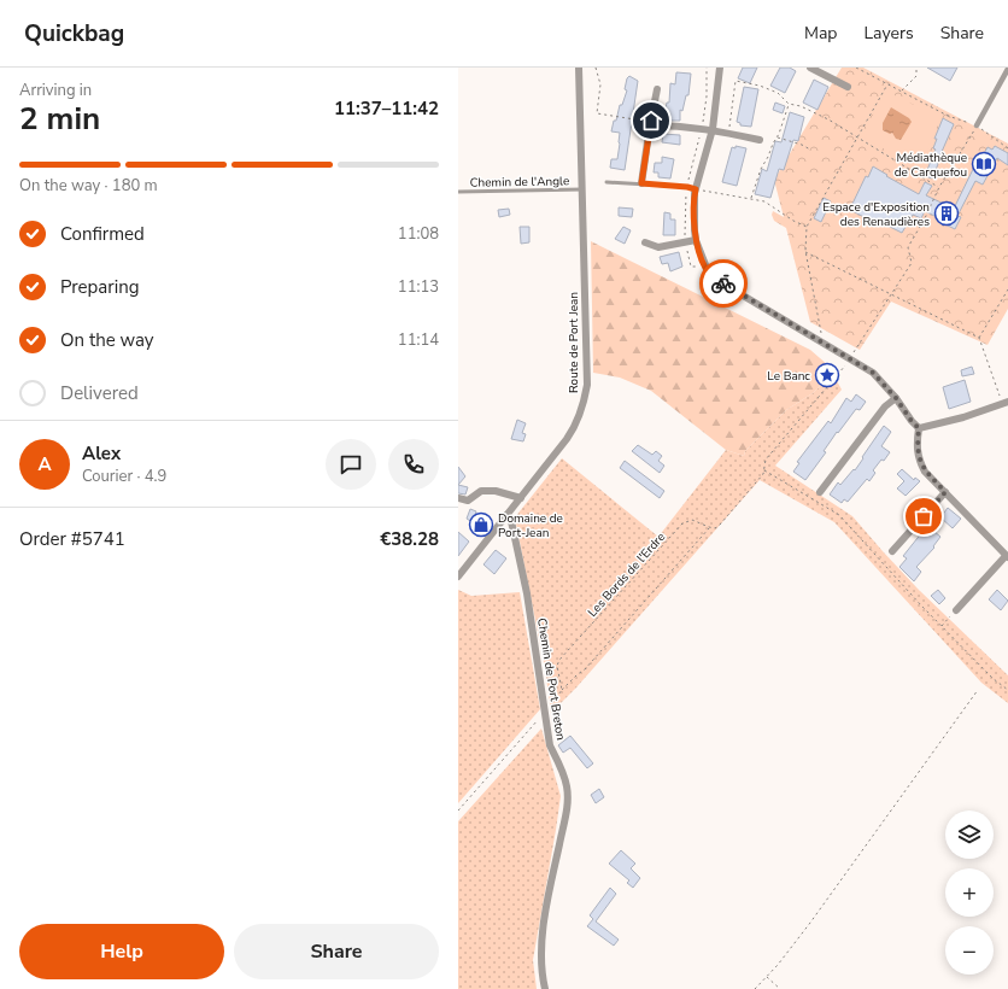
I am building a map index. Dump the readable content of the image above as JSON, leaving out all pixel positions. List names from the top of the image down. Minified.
{"streets":{"street":["Route de Port Jean","Chemin de Port Breton"],"lane":["Chemin de l'Angle"],"path":["Les Bords de l'Erdre"]},"crossings":[["Chemin de l'Angle","Route de Port Jean"],["Route de Port Jean","Chemin de Port Breton"]],"places":{"library":["Médiathèque de Carquefou"],"building":["Espace d'Exposition des Renaudières"],"place":["Le Banc"],"shop":["Domaine de Port-Jean"]},"page":{"header":"Quickbag","nav":["Map","Layers","Share"],"heading":["2 min","Arriving in","11:37–11:42"],"panel":["Alex","Courier · 4.9","Order #5741","€38.28"],"bar":"On the way · 180 m","list":[["Confirmed","11:08"],["Preparing","11:13"],["On the way","11:14"],"Delivered"],"round":"A","map_buttons":["+","−"],"buttons":["Help","Share"]}}
